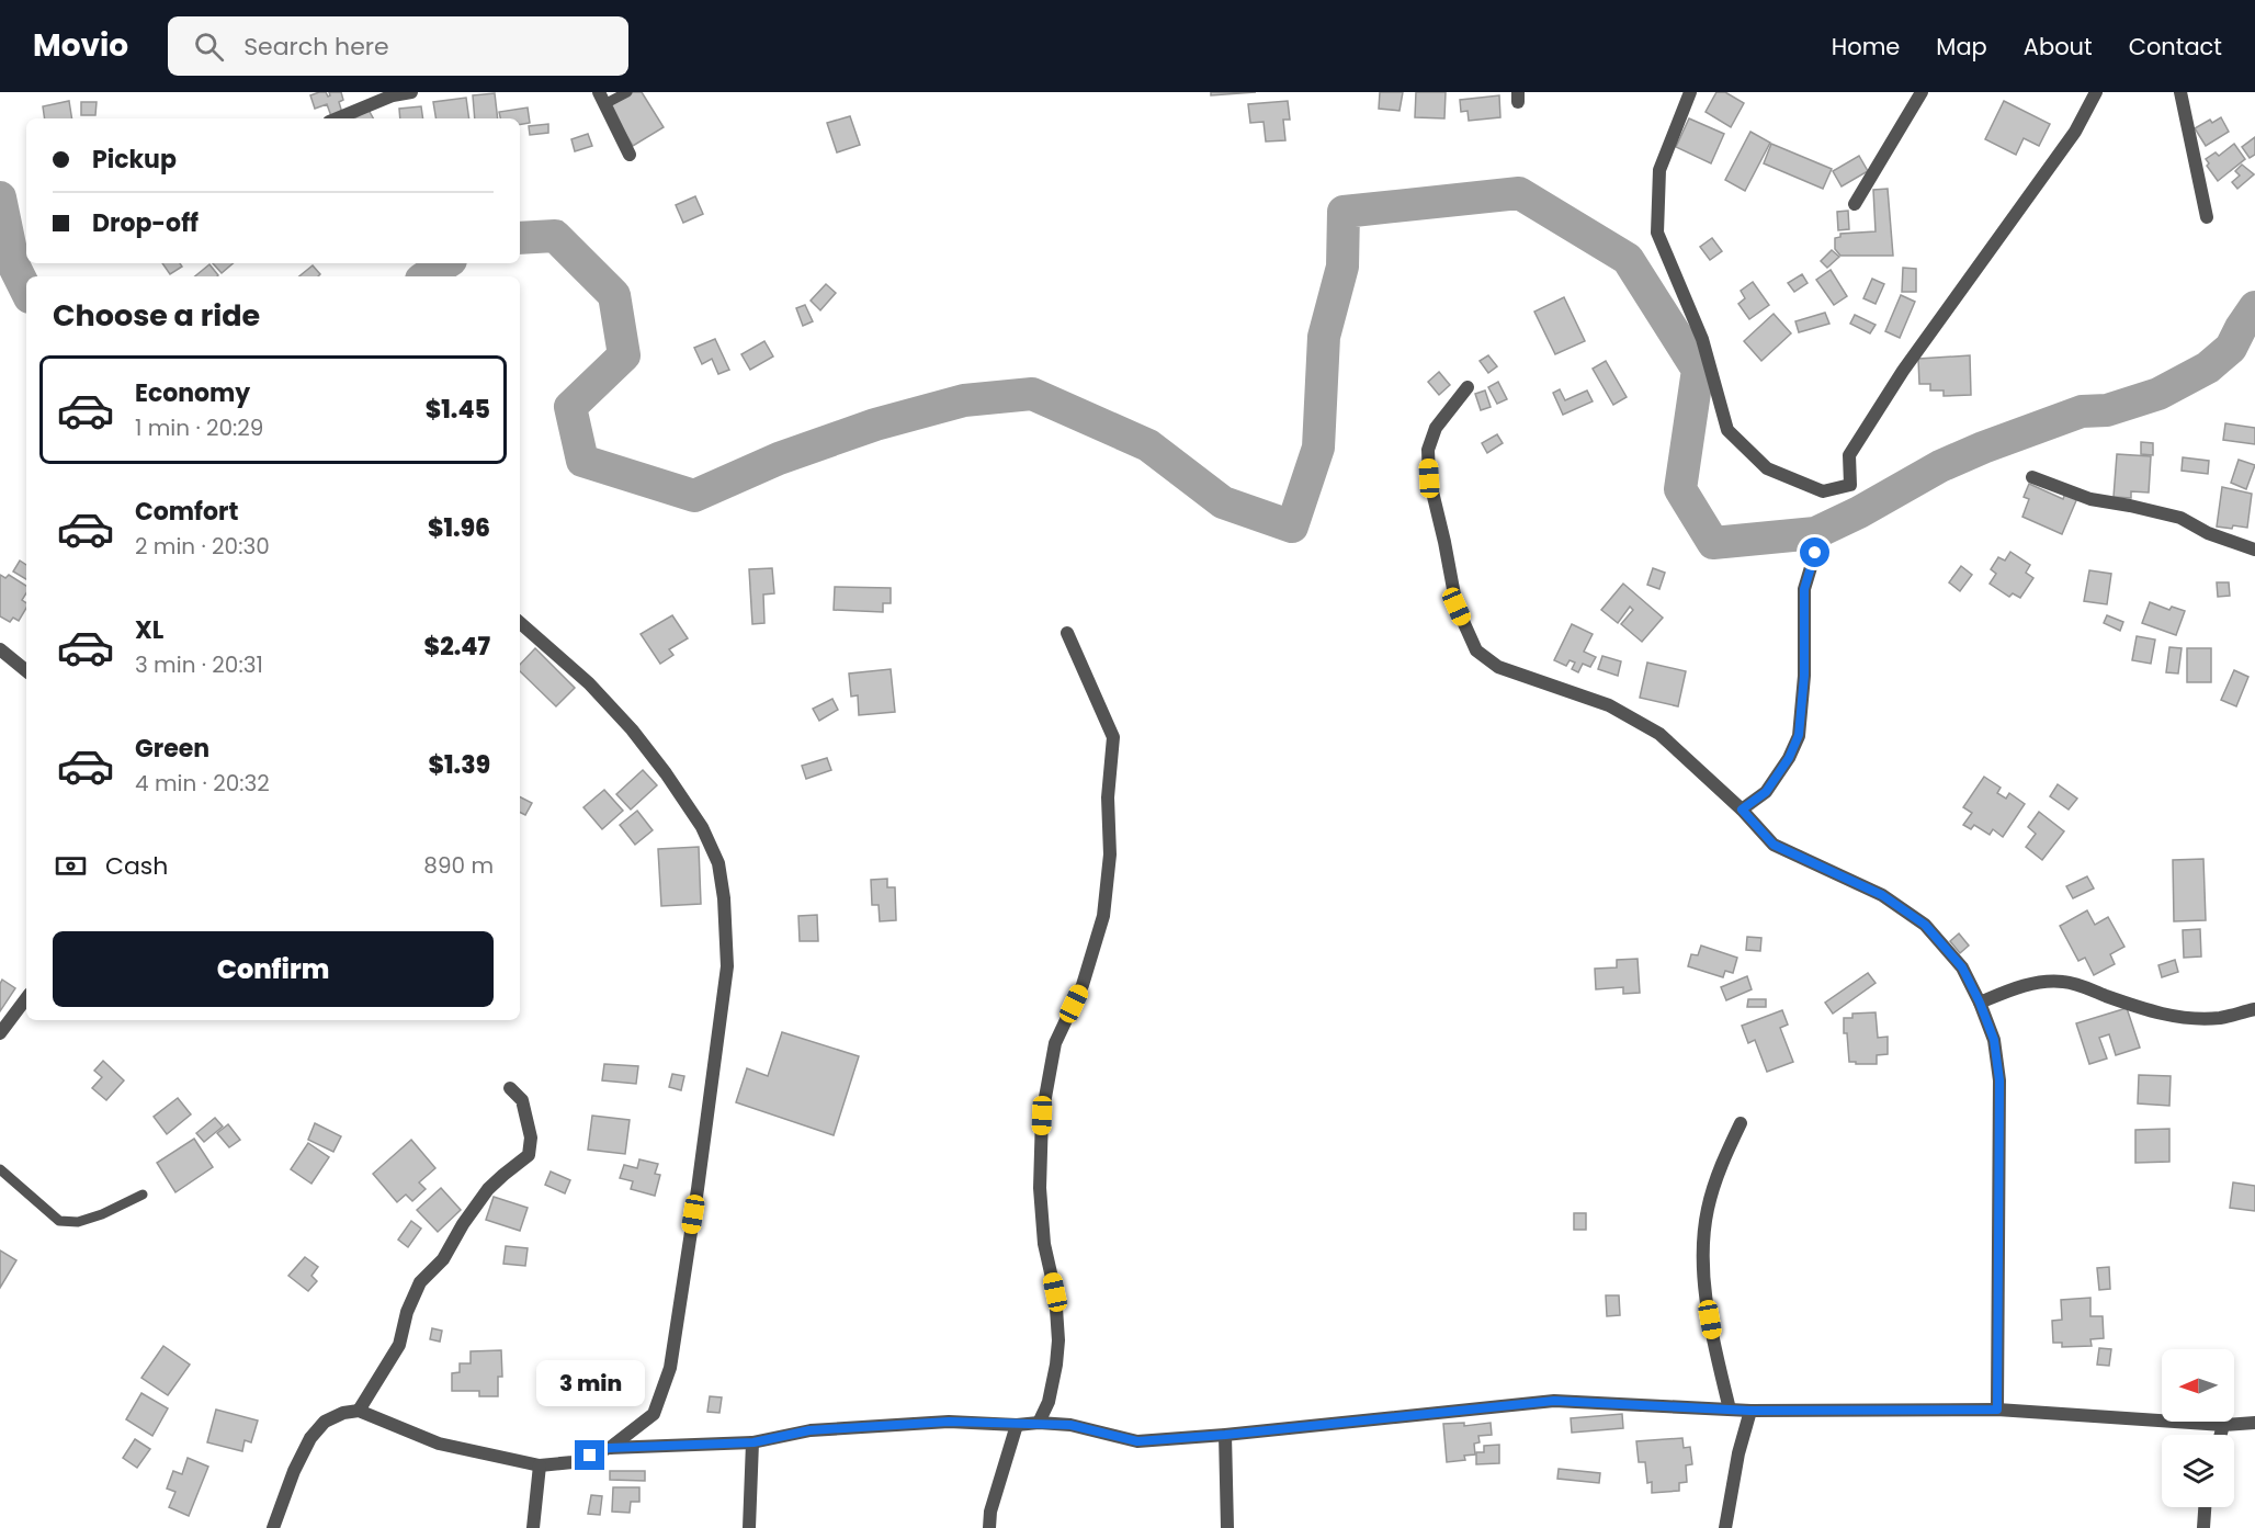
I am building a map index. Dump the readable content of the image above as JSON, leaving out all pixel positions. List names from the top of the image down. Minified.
{"north":"left","page":{"header":"Movio","search":"Search here","nav":["Home","Map","About","Contact"],"banner":["Pickup","Drop-off"],"heading":"Choose a ride","list":[{"name":"Economy","note":"1 min · 20:29","value":"$1.45"},{"name":"Comfort","note":"2 min · 20:30","value":"$1.96"},{"name":"XL","note":"3 min · 20:31","value":"$2.47"},{"name":"Green","note":"4 min · 20:32","value":"$1.39"}],"pay":["Cash","890 m"],"buttons":"Confirm","bubble":"3 min"}}
